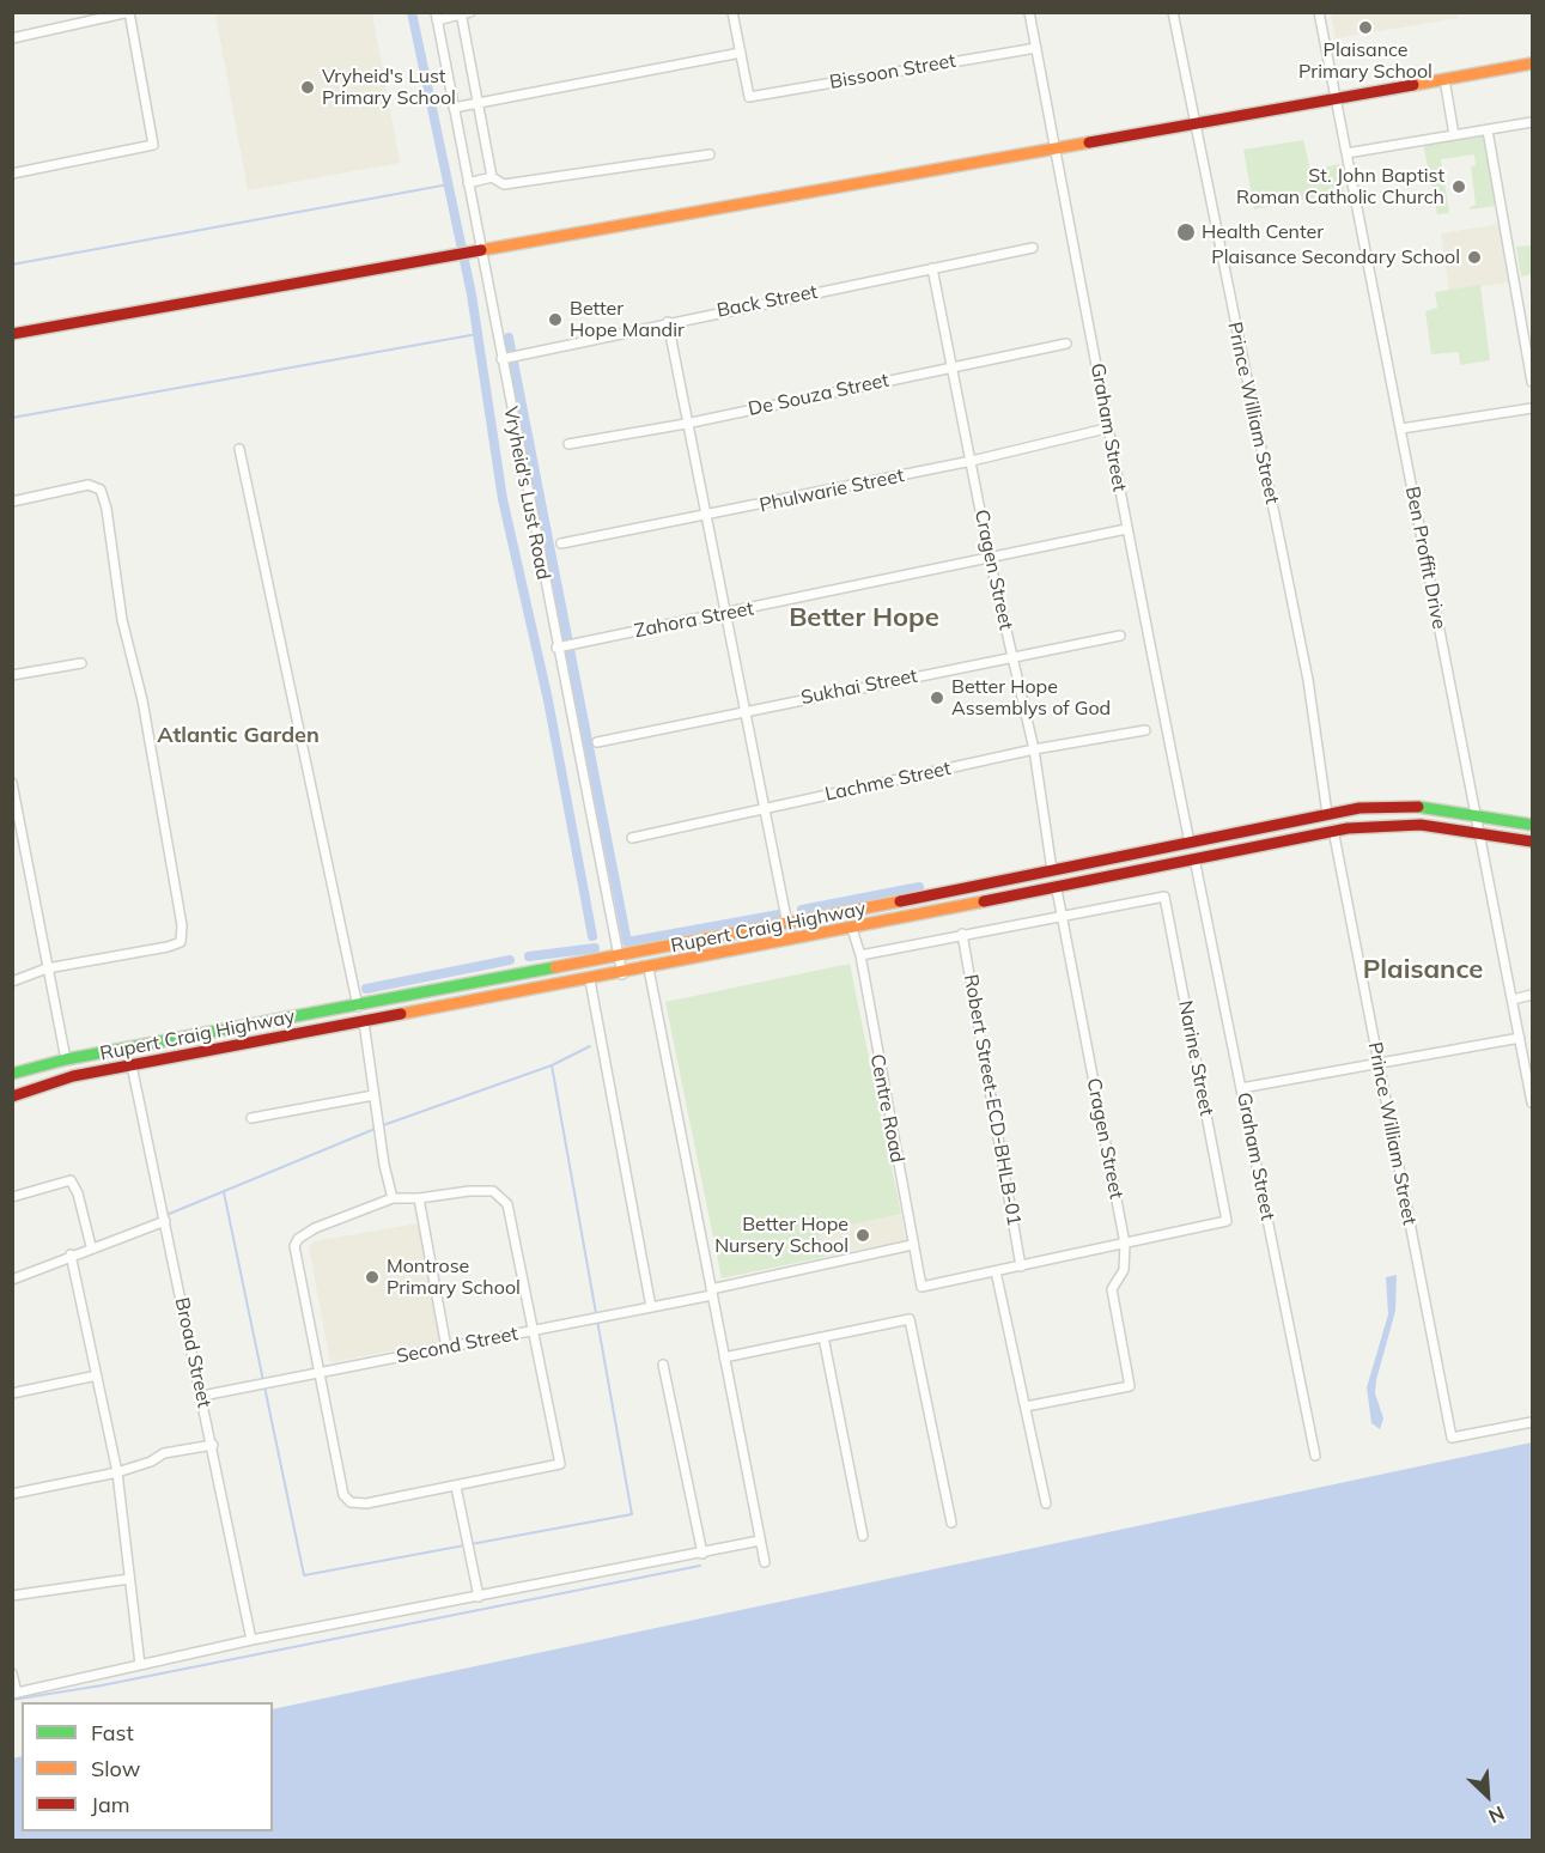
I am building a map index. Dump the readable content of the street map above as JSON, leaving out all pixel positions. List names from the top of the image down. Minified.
{"streets":{"main road":["Rupert Craig Highway"],"street":["Bissoon Street","Back Street","De Souza Street","Prince William Street","Graham Street","Phulwarie Street","Vryheid's Lust Road","Ben Proffit Drive","Cragen Street","Zahora Street","Sukhai Street","Lachme Street","Narine Street","Robert Street-ECD-BHLB-01","Centre Road","Second Street","Broad Street"]},"crossings":[["Bissoon Street","Graham Street"],["Back Street","Vryheid's Lust Road"],["Back Street","Cragen Street"],["De Souza Street","Cragen Street"],["Prince William Street","Rupert Craig Highway"],["Graham Street","Zahora Street"],["Graham Street","Rupert Craig Highway"],["Phulwarie Street","Cragen Street"],["Vryheid's Lust Road","Zahora Street"],["Vryheid's Lust Road","Rupert Craig Highway"],["Ben Proffit Drive","Rupert Craig Highway"],["Cragen Street","Zahora Street"],["Cragen Street","Sukhai Street"],["Cragen Street","Lachme Street"],["Cragen Street","Rupert Craig Highway"],["Cragen Street","Narine Street"],["Rupert Craig Highway","Centre Road"],["Rupert Craig Highway","Broad Street"],["Centre Road","Second Street"],["Second Street","Broad Street"]],"districts":["Better Hope","Atlantic Garden","Plaisance"],"places":["Plaisance Primary School","Vryheid's Lust Primary School","St. John Baptist Roman Catholic Church","Health Center","Plaisance Secondary School","Better Hope Mandir","Better Hope Assemblys of God","Better Hope Nursery School","Montrose Primary School"],"legend":["Fast","Slow","Jam"],"north":"bottom right"}
